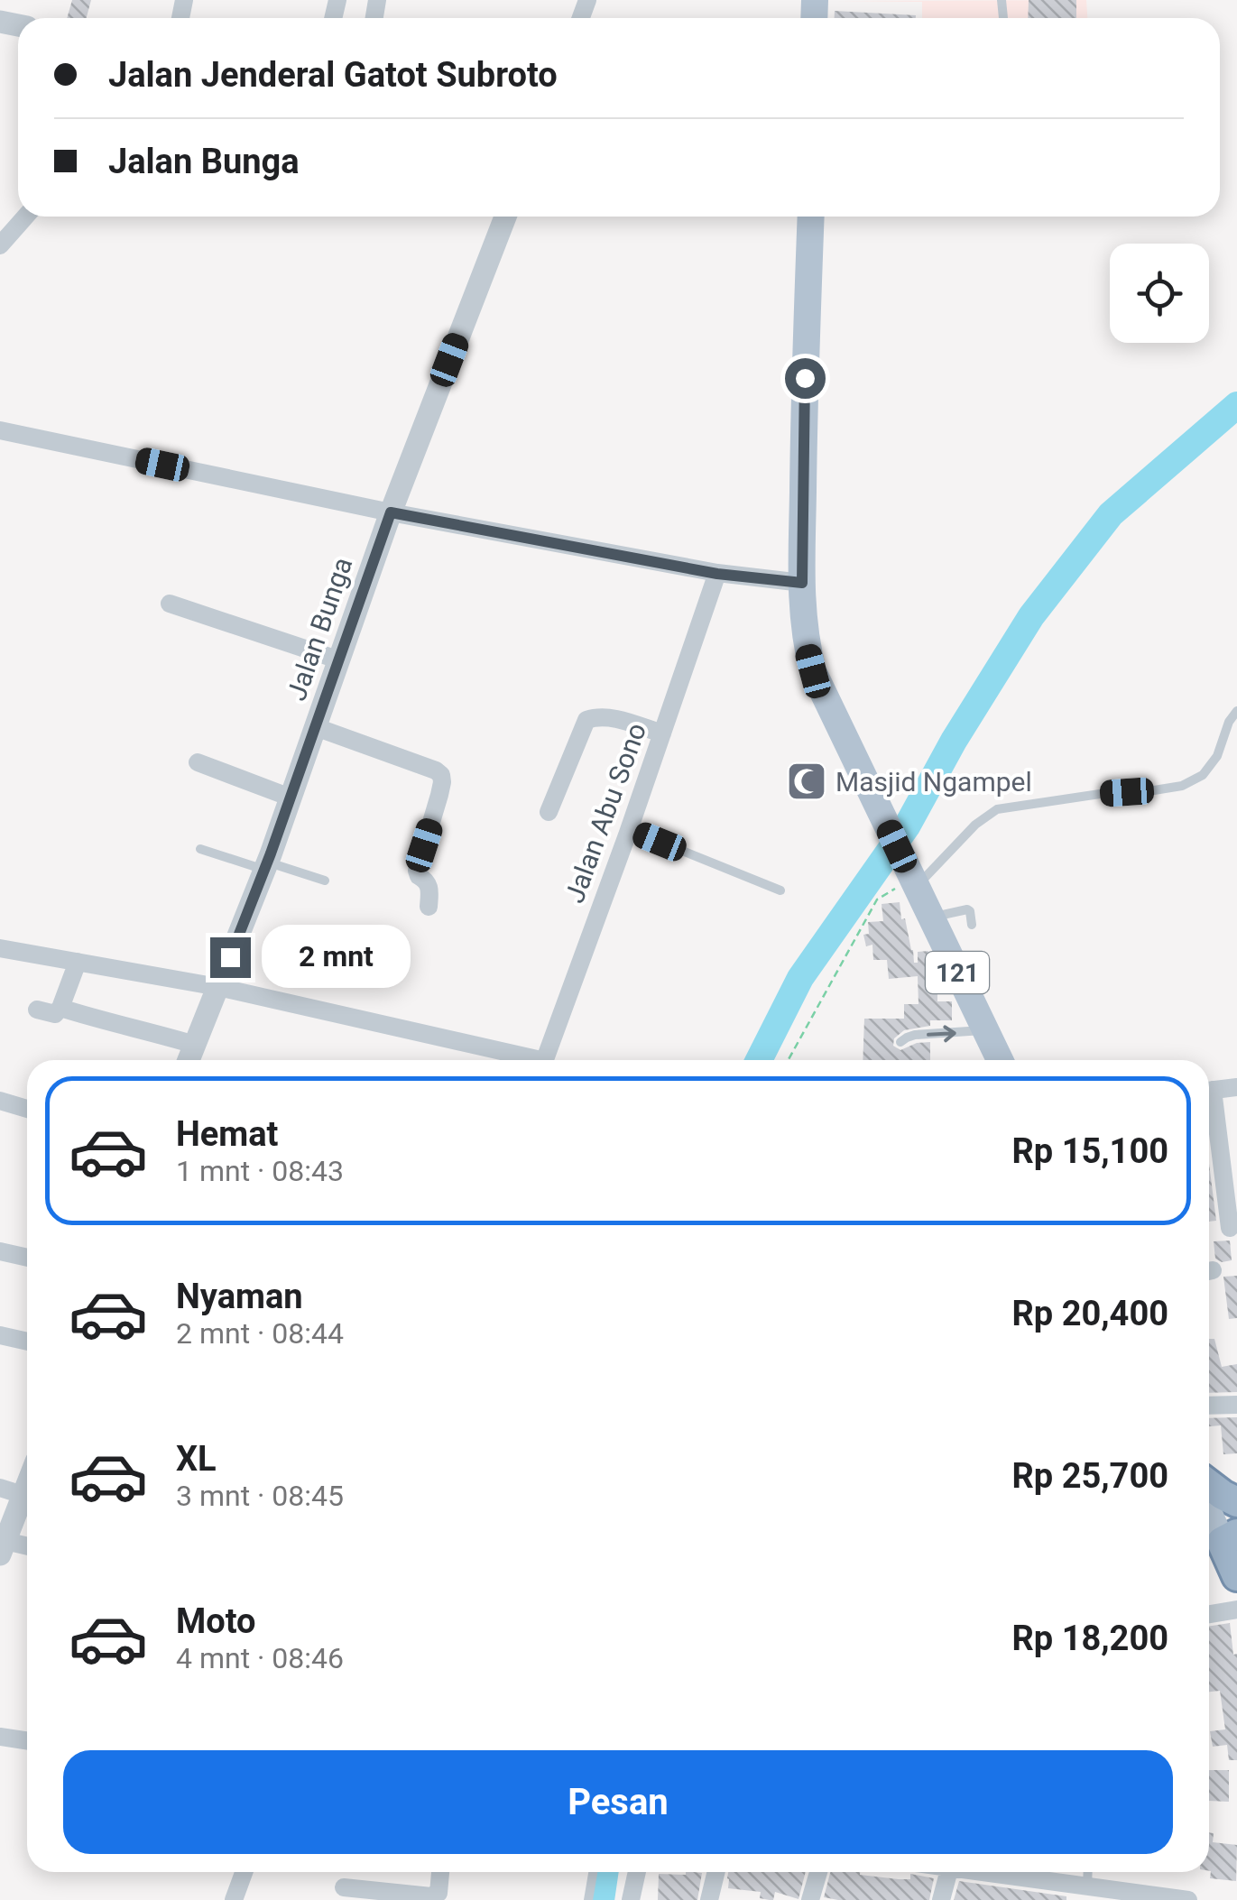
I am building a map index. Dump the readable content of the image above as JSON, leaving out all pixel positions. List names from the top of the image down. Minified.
{"streets":{"main road":["121"],"street":["Jalan Bunga","Jalan Abu Sono"]},"places":{"mosque":["Masjid Ngampel"]},"page":{"banner":["Jalan Jenderal Gatot Subroto","Jalan Bunga"],"bubble":"2 mnt","list":[{"name":"Hemat","note":"1 mnt · 08:43","value":"Rp 15,100"},{"name":"Nyaman","note":"2 mnt · 08:44","value":"Rp 20,400"},{"name":"XL","note":"3 mnt · 08:45","value":"Rp 25,700"},{"name":"Moto","note":"4 mnt · 08:46","value":"Rp 18,200"}],"buttons":"Pesan"}}
